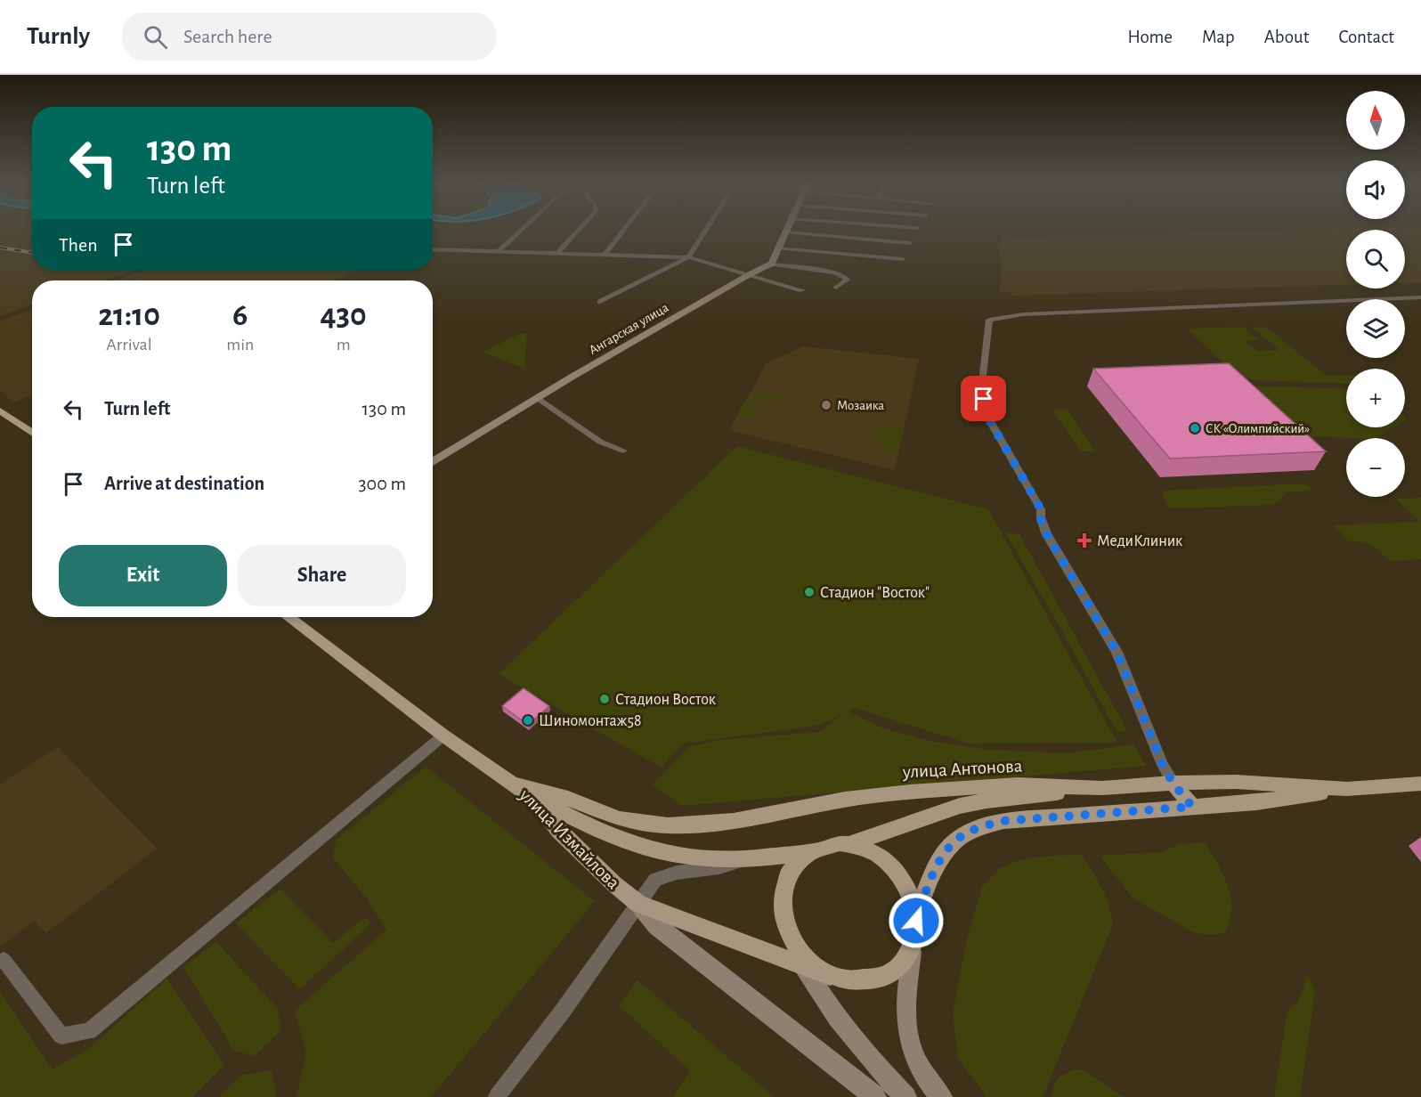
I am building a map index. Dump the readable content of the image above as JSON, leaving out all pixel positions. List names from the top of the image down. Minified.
{"streets":{"main road":["улица Антонова","улица Измайлова"],"street":["Ангарская улица"]},"crossings":[["улица Антонова","улица Измайлова"]],"places":{"other":["Мозаика","СК «Олимпийский»","Стадион \"Восток\"","Стадион Восток","Шиномонтаж58"],"health":["МедиКлиник"]},"north":"top","page":{"header":"Turnly","search":"Search here","nav":["Home","Map","About","Contact"],"map_buttons":["+","−"],"turn":["130 m","Turn left"],"then":"Then","eta":["21:10","Arrival","6","min","430","m"],"list":[{"name":"Turn left","value":"130 m"},{"name":"Arrive at destination","value":"300 m"}],"buttons":["Exit","Share"]}}
